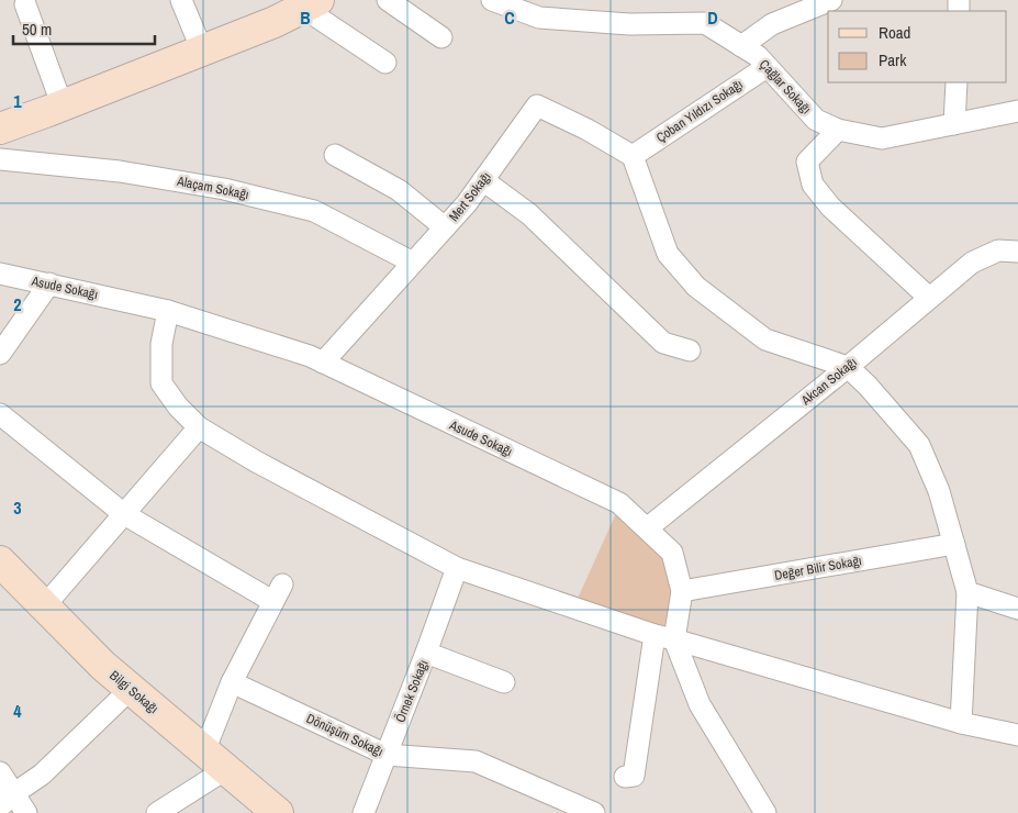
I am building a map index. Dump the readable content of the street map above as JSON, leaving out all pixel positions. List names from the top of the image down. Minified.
{"streets":{"street":["Çağlar Sokağı","Çoban Yıldızı Sokağı","Alaçam Sokağı","Mert Sokağı","Asude Sokağı","Akcan Sokağı","Değer Bilir Sokağı","Örnek Sokağı","Bilgi Sokağı","Dönüşüm Sokağı"]},"crossings":[["Çağlar Sokağı","Çoban Yıldızı Sokağı"],["Çoban Yıldızı Sokağı","Mert Sokağı"],["Alaçam Sokağı","Mert Sokağı"],["Mert Sokağı","Asude Sokağı"],["Asude Sokağı","Akcan Sokağı"],["Asude Sokağı","Değer Bilir Sokağı"],["Örnek Sokağı","Dönüşüm Sokağı"]],"legend":["Road","Park"],"scale_bar":"50 m","grid":{"columns":["B","C","D"],"rows":["1","2","3","4"]}}
